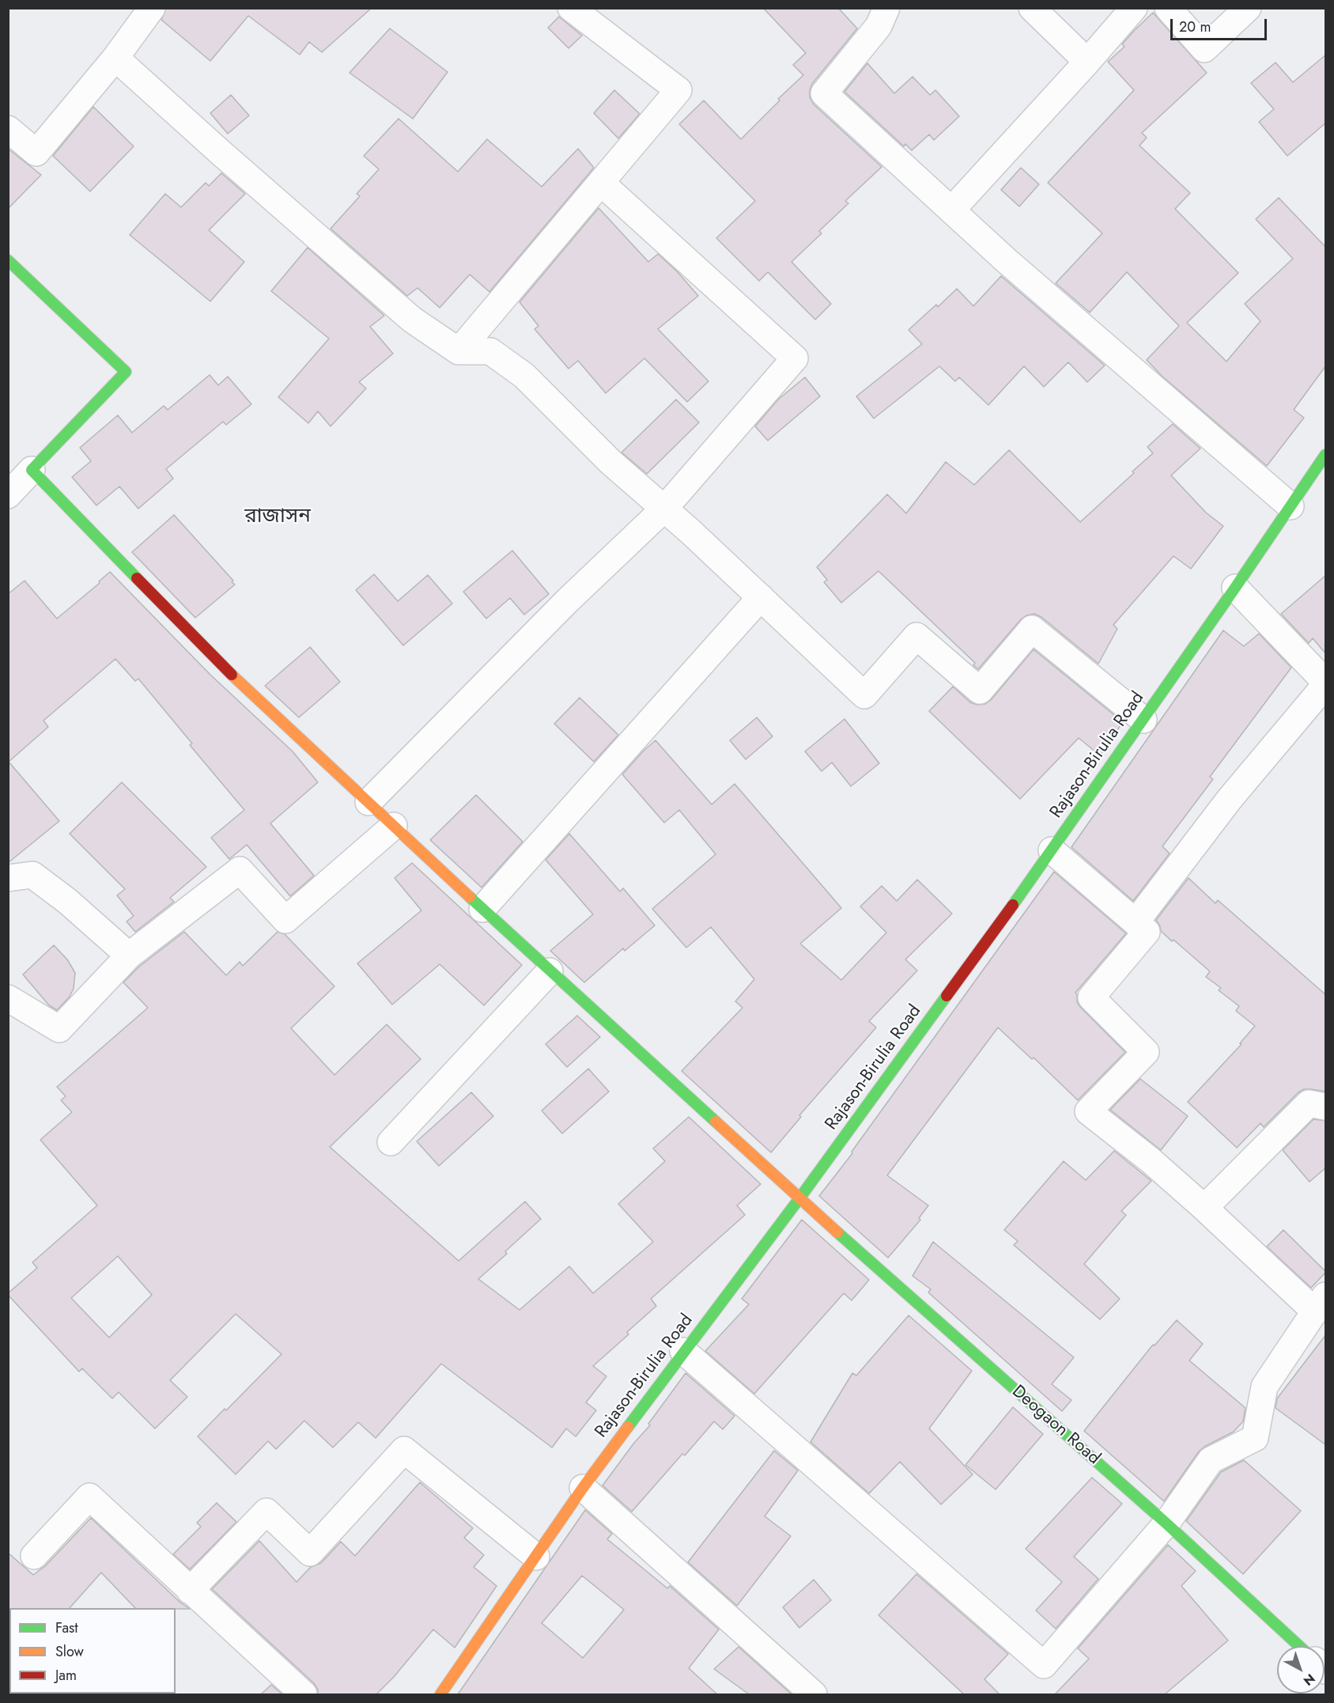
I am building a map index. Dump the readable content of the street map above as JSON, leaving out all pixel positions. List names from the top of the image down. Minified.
{"streets":{"street":["Rajason-Birulia Road","Deogaon Road"]},"crossings":[["Rajason-Birulia Road","Deogaon Road"]],"districts":["রাজাসন"],"legend":["Fast","Slow","Jam"],"scale_bar":"20 m","north":"bottom right"}
